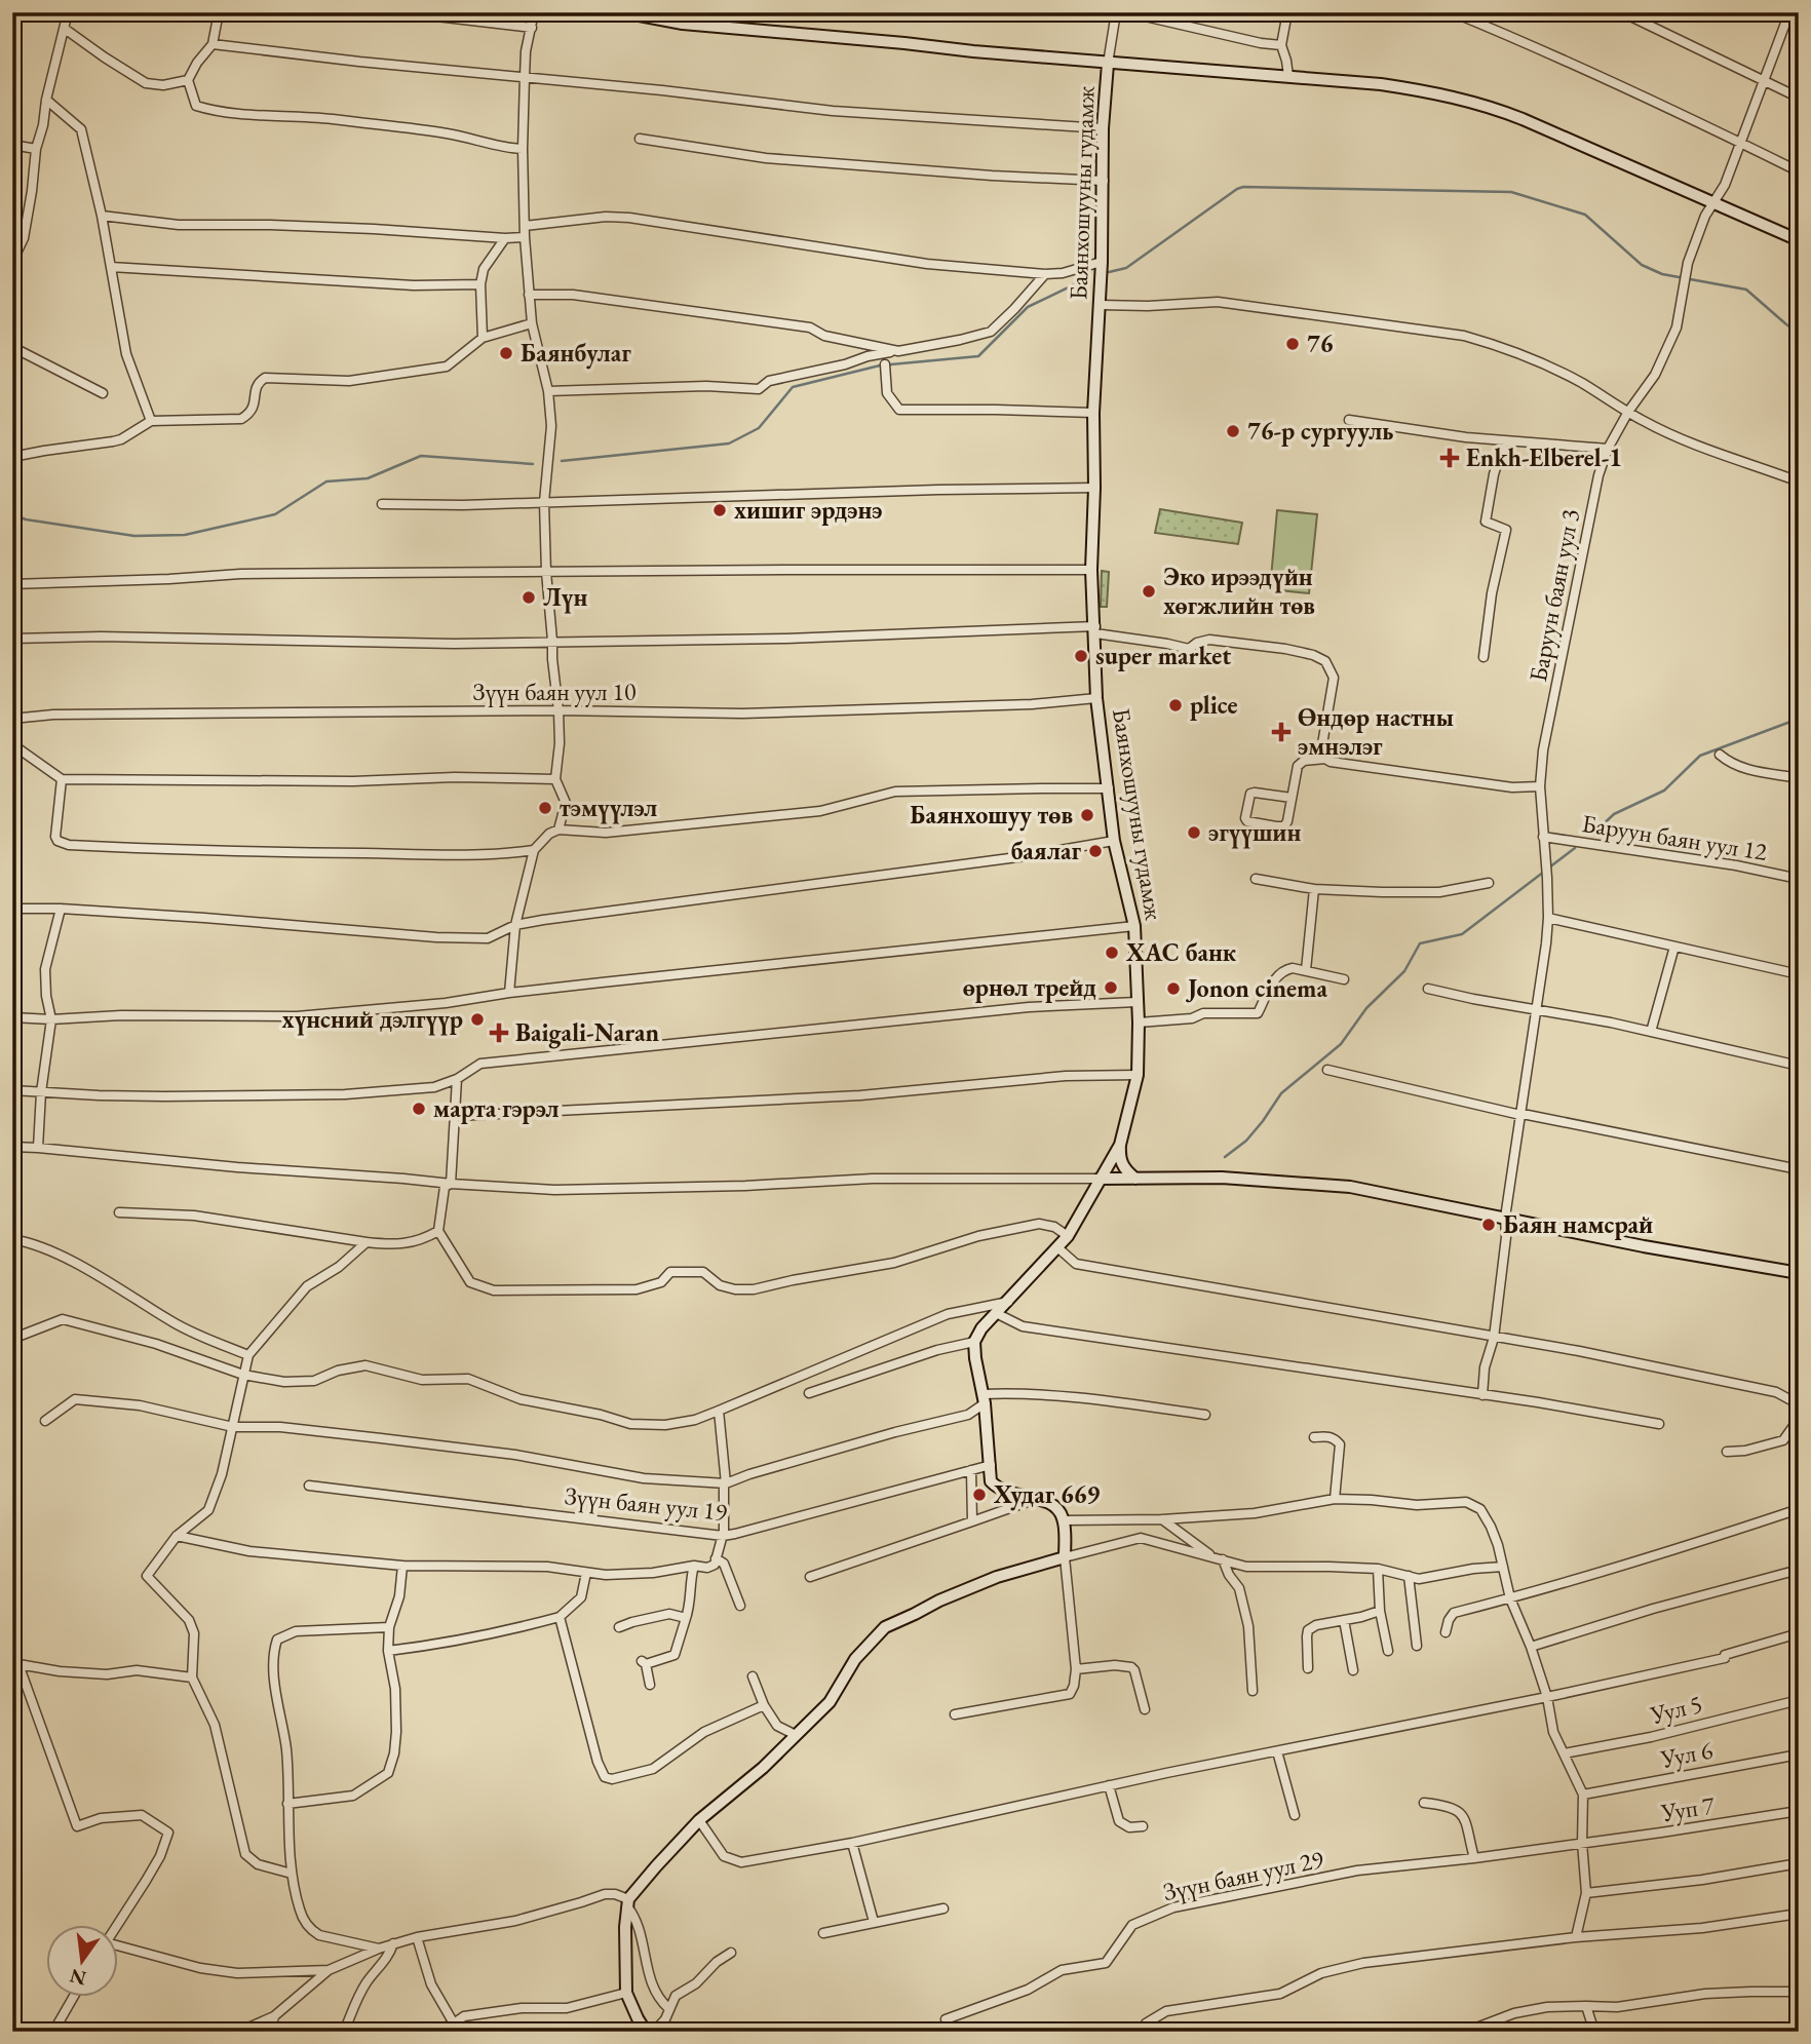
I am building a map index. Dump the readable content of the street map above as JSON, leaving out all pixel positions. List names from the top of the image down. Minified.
{"streets":{"street":["Баянхошууны гудамж","Баруун баян уул 3","Зүүн баян уул 10","Баруун баян уул 12","Зүүн баян уул 19","Уул 5","Уул 6","Ууп 7","Зүүн баян уул 29"]},"crossings":[["Баянхошууны гудамж","Баруун баян уул 3"],["Баянхошууны гудамж","Зүүн баян уул 10"],["Баруун баян уул 3","Баруун баян уул 12"],["Ууп 7","Зүүн баян уул 29"]],"places":{"other":["76","Баянбулаг","76-р сургууль","хишиг эрдэнэ","Эко ирээдүйн хөгжлийн төв","Лүн","super market","plice","тэмүүлэл","Баянхошуу төв","эгүүшин","баялаг","ХАС банк","өрнөл трейд","Jonon cinema","хүнсний дэлгүүр","марта гэрэл","Баян намсрай","Худаг 669"],"health":["Enkh-Elberel-1","Өндөр настны эмнэлэг","Baigali-Naran"]},"north":"bottom"}
